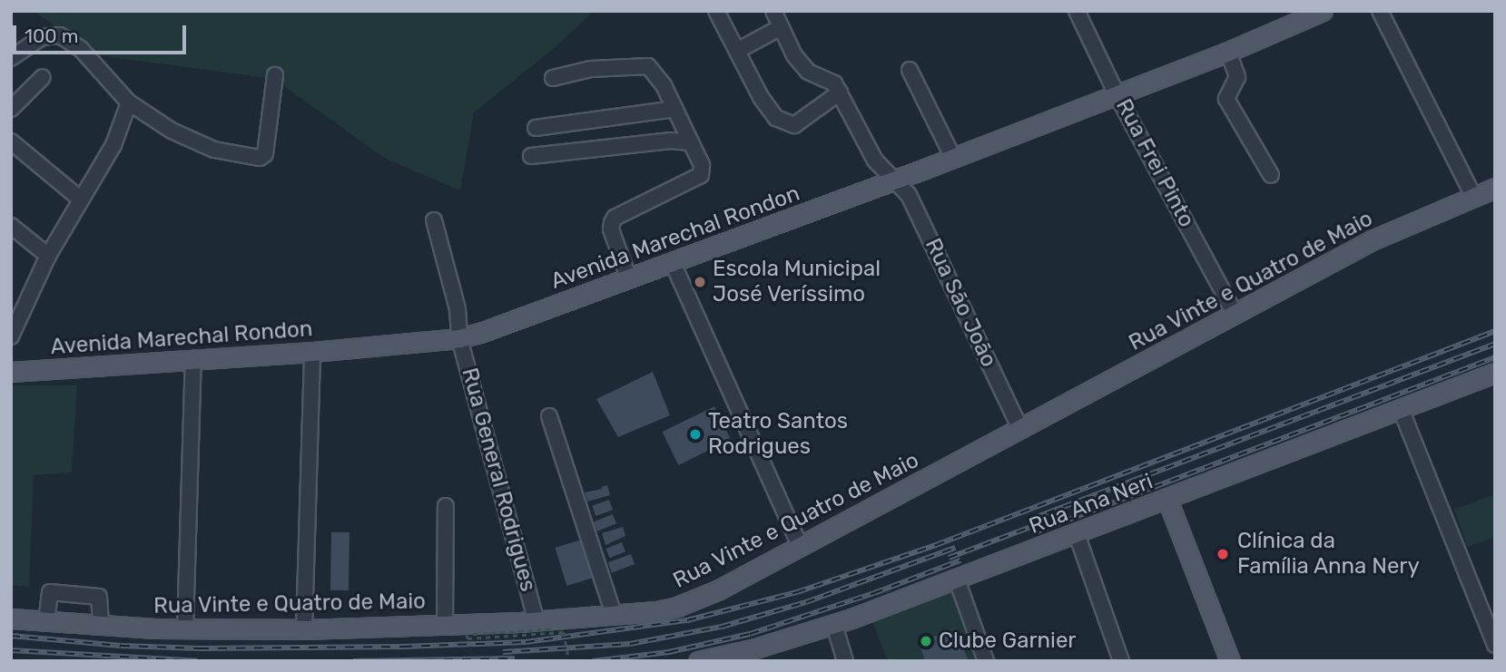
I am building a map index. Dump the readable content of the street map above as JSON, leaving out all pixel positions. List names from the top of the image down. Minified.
{"streets":{"main road":["Avenida Marechal Rondon","Rua Vinte e Quatro de Maio","Rua Ana Neri"],"street":["Rua Frei Pinto","Rua São João","Rua General Rodrigues"]},"crossings":[["Rua Frei Pinto","Avenida Marechal Rondon"],["Rua Frei Pinto","Rua Vinte e Quatro de Maio"],["Avenida Marechal Rondon","Rua São João"],["Avenida Marechal Rondon","Rua General Rodrigues"],["Rua Vinte e Quatro de Maio","Rua São João"],["Rua Vinte e Quatro de Maio","Rua General Rodrigues"]],"places":["Escola Municipal José Veríssimo","Teatro Santos Rodrigues","Clínica da Família Anna Nery","Clube Garnier"],"scale_bar":"100 m"}
